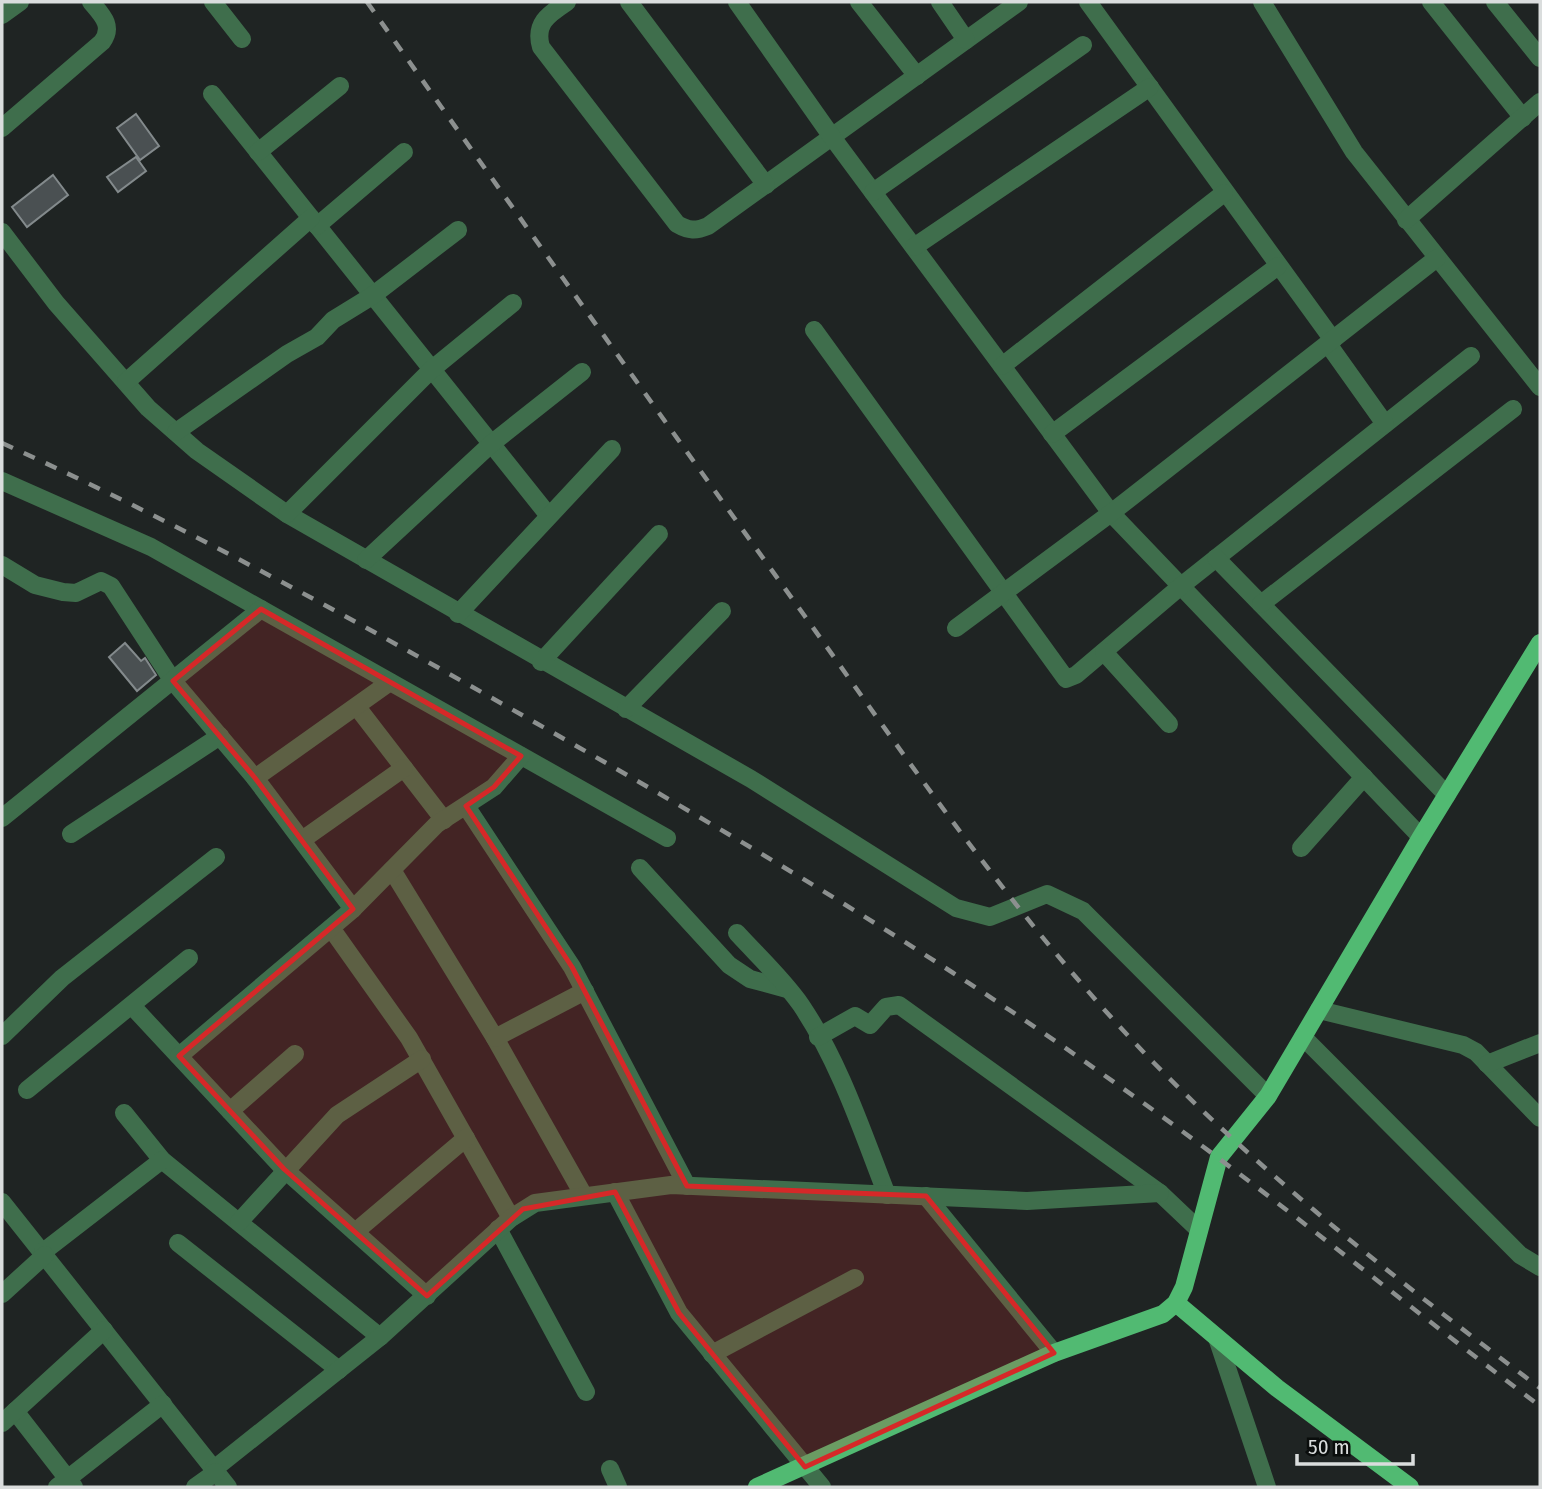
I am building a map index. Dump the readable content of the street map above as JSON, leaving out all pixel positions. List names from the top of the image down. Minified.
{"scale_bar":"50 m"}
